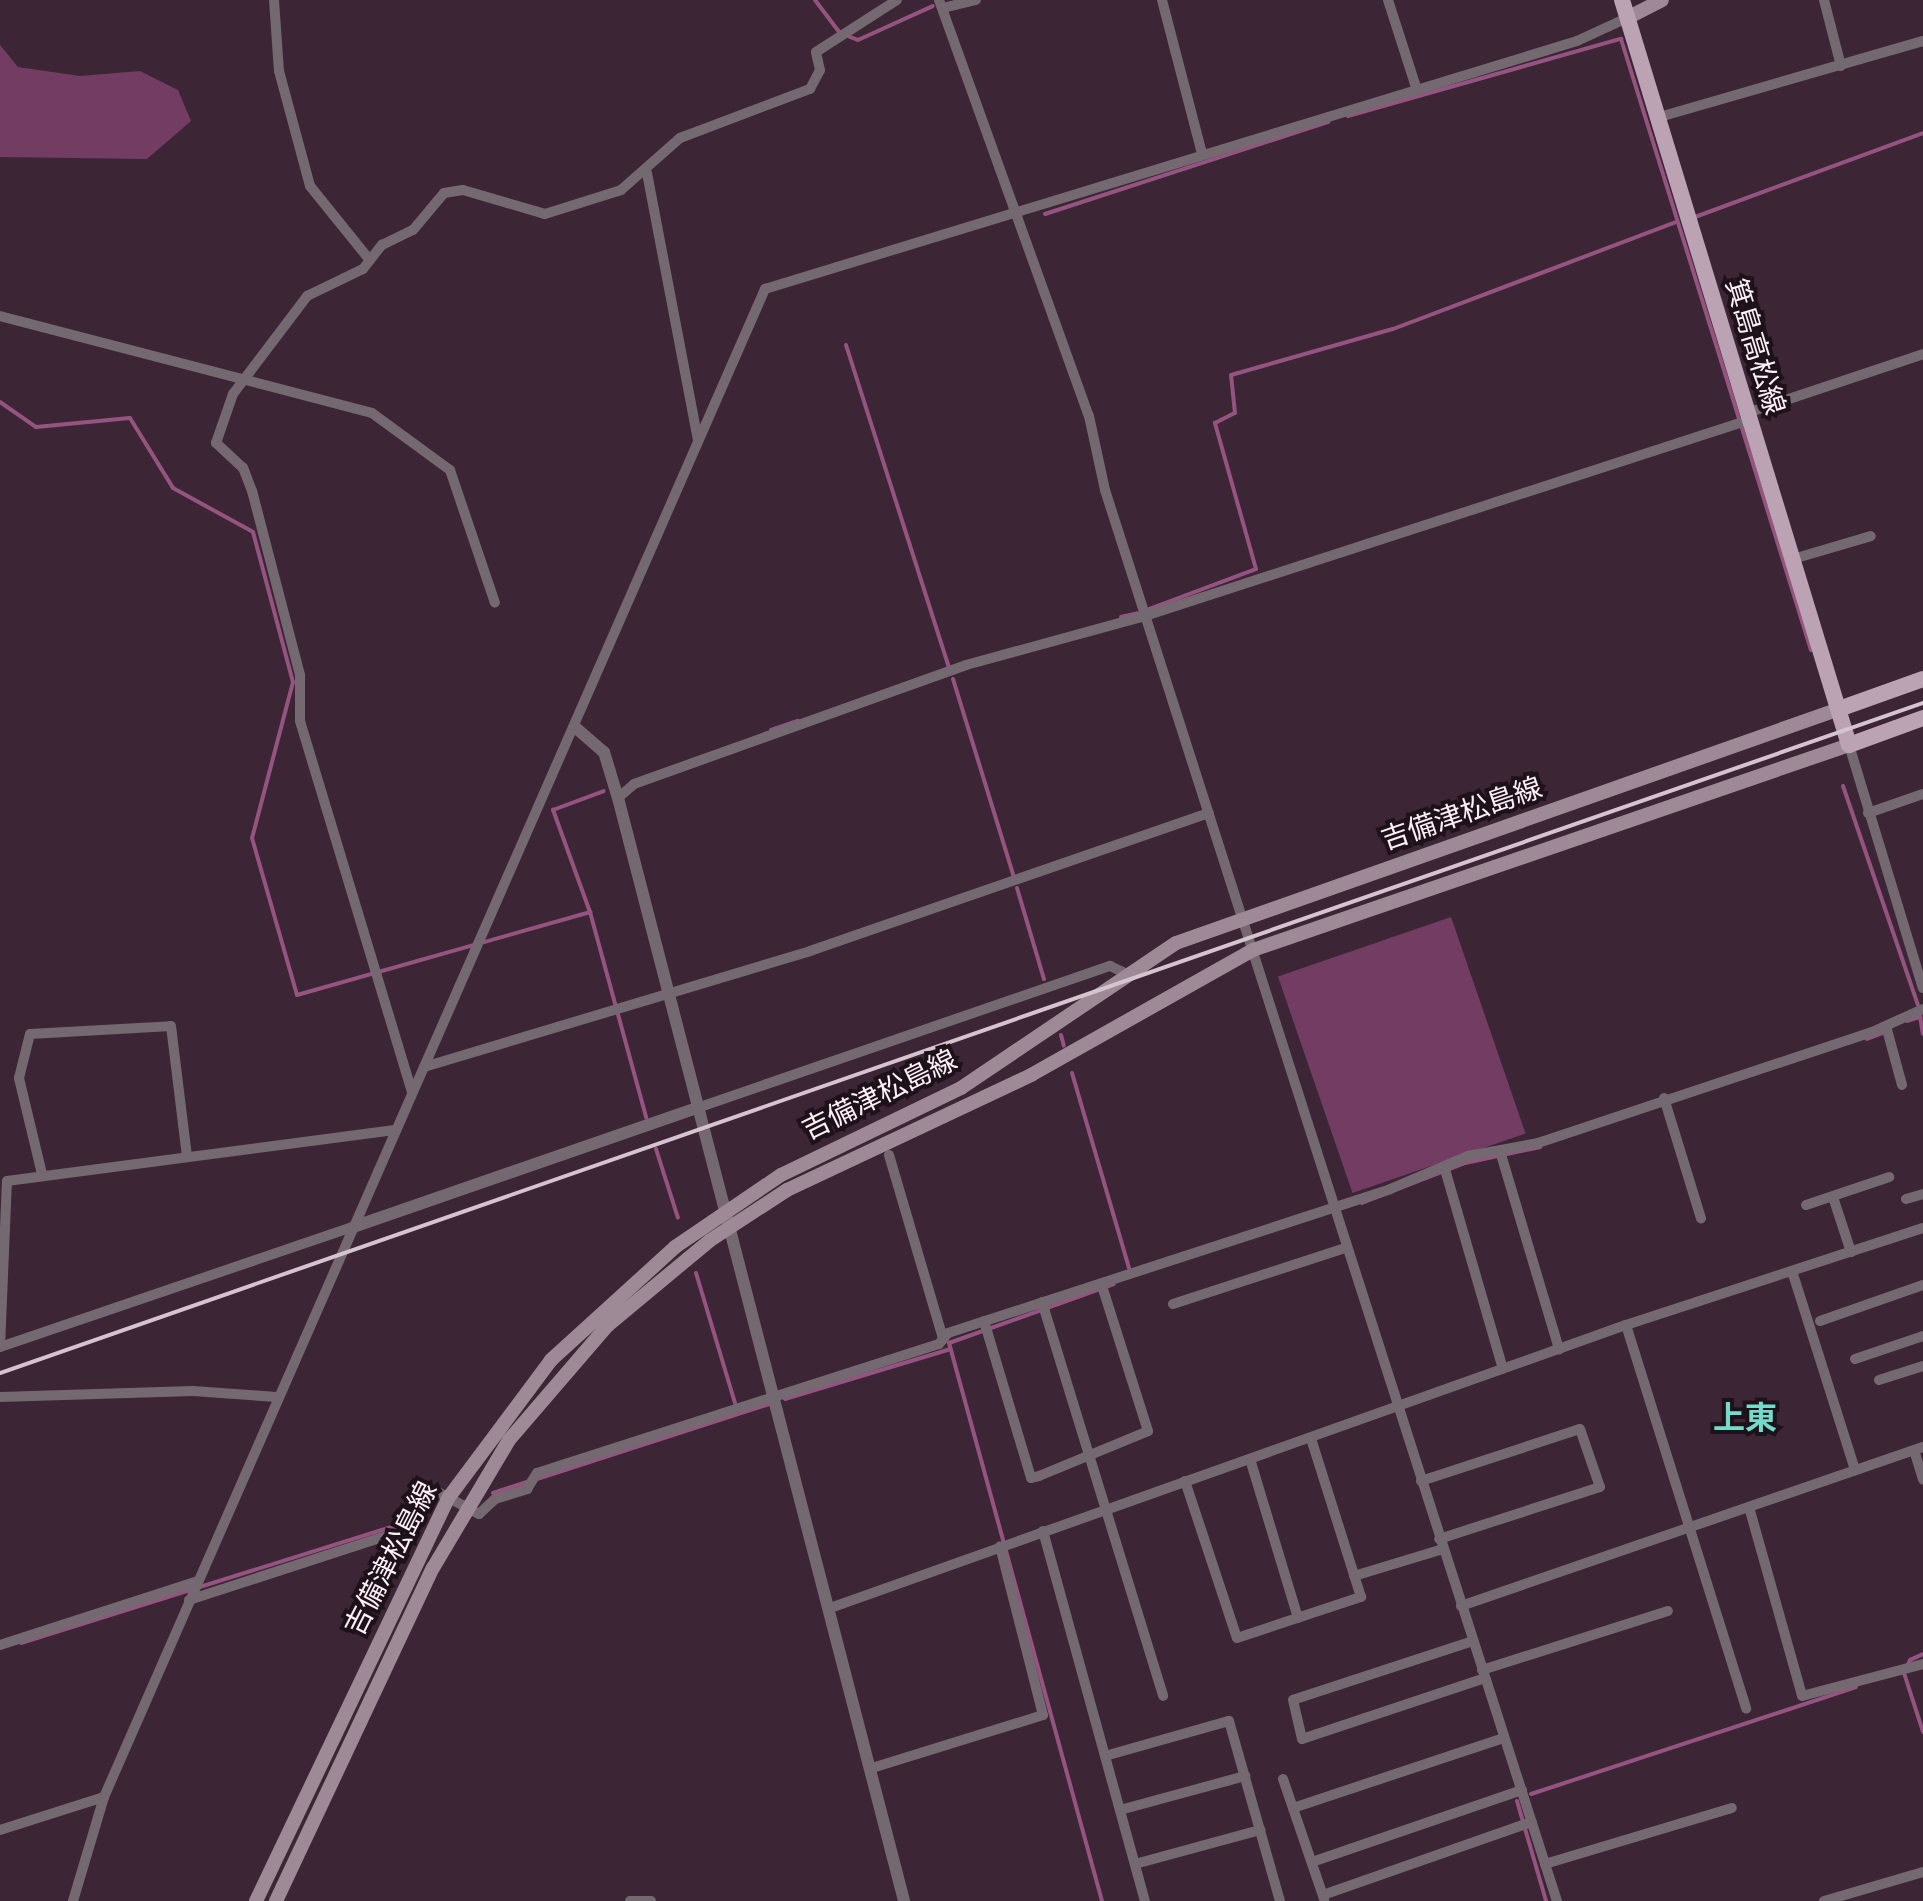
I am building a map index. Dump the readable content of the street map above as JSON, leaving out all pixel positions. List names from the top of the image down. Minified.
{"streets":{"main road":["箕島高松線","吉備津松島線"]},"crossings":[["箕島高松線","吉備津松島線"]],"districts":["上東"]}
